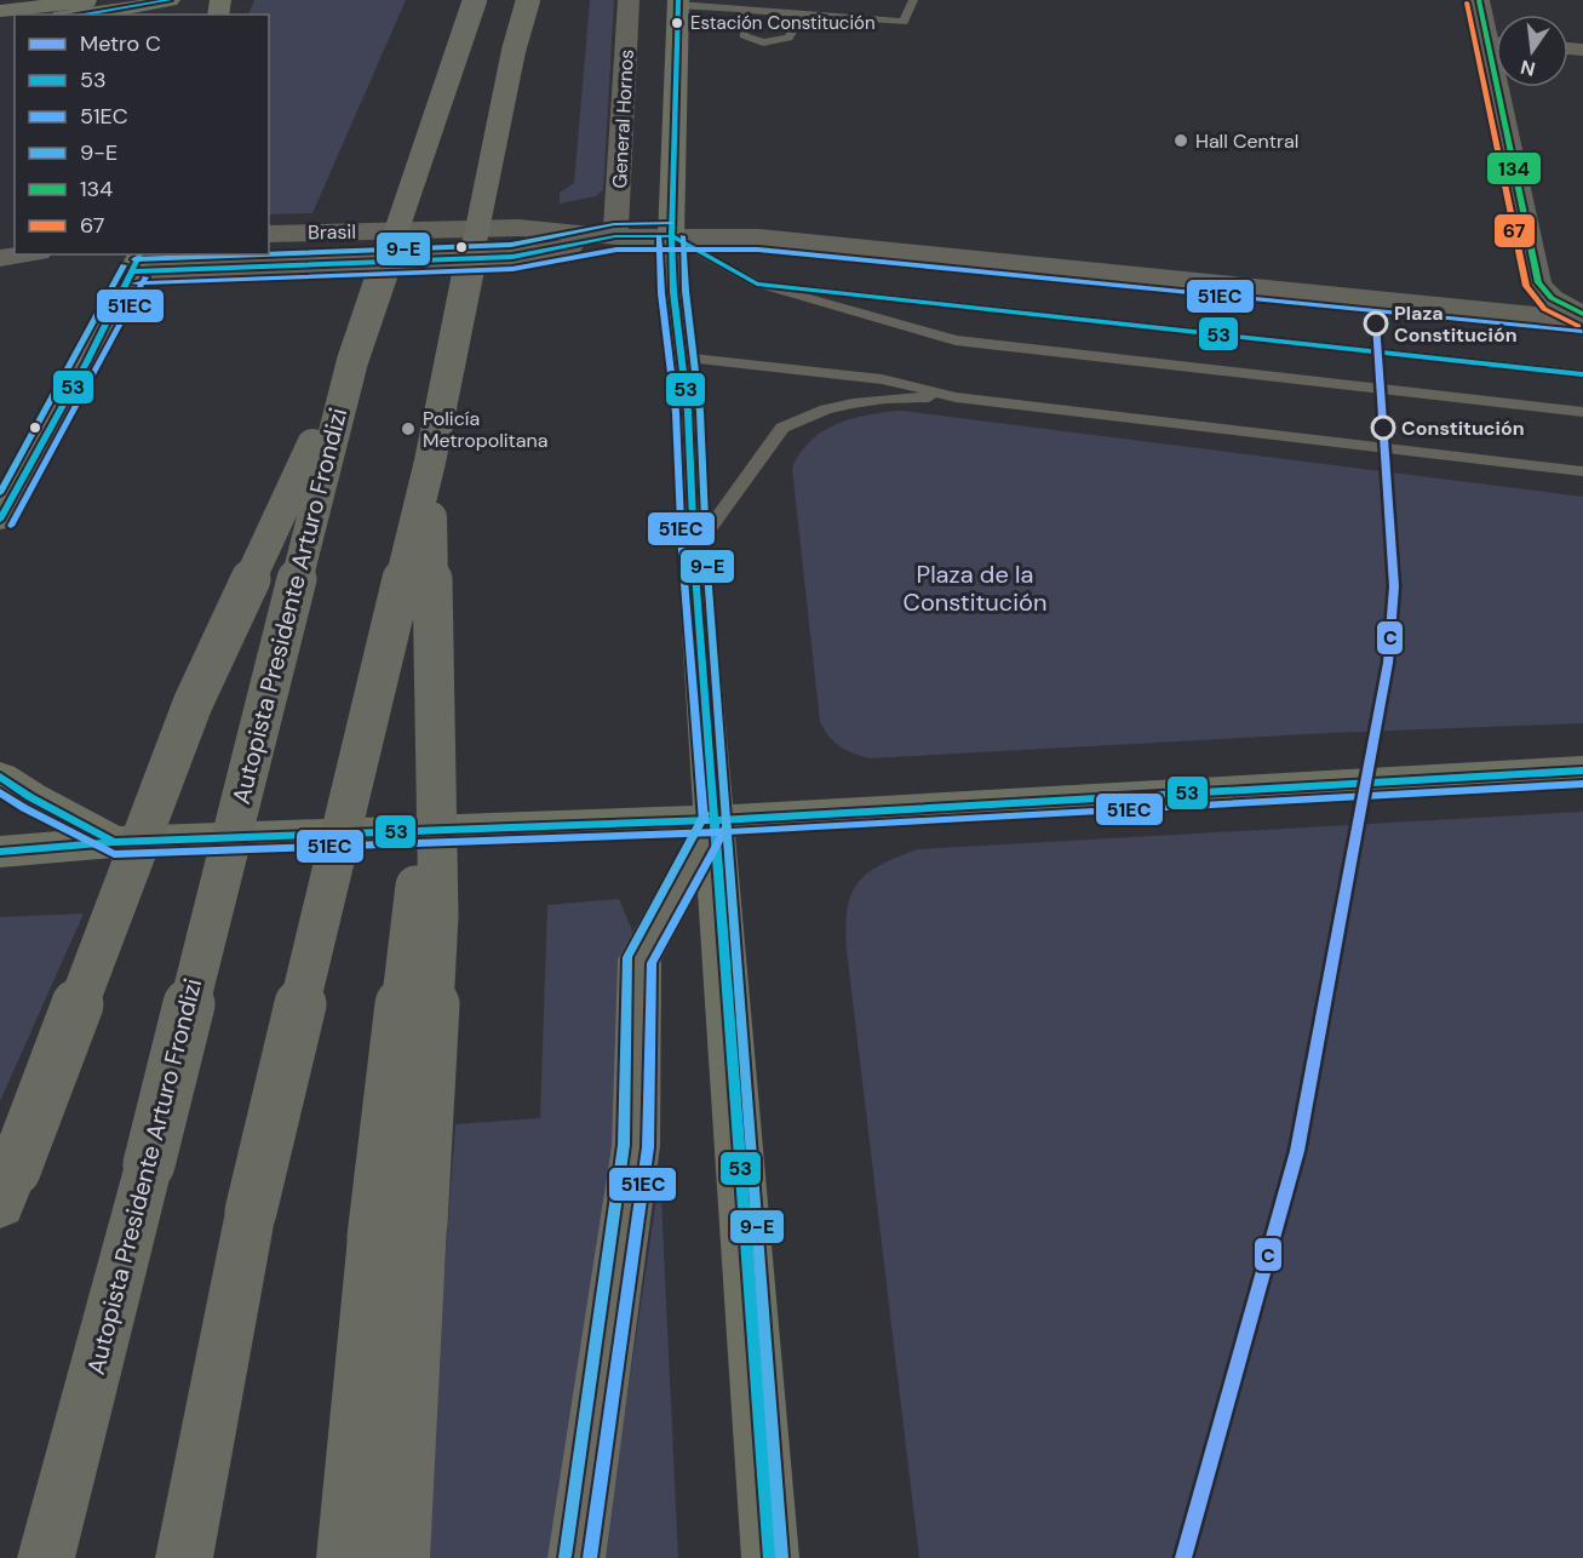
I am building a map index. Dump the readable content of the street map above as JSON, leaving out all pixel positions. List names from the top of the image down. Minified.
{"streets":{"highway":["Autopista Presidente Arturo Frondizi"],"street":["General Hornos","Brasil"]},"crossings":[["General Hornos","Brasil"]],"parks":["Plaza de la Constitución"],"places":["Estación Constitución","Hall Central","Plaza Constitución","Constitución","Policía Metropolitana"],"lines":["transit line 53","transit line 134","transit line 67","transit line 9-E","transit line 51EC","metro line C"],"legend":["Metro C","53","51EC","9-E","134","67"],"north":"bottom"}
